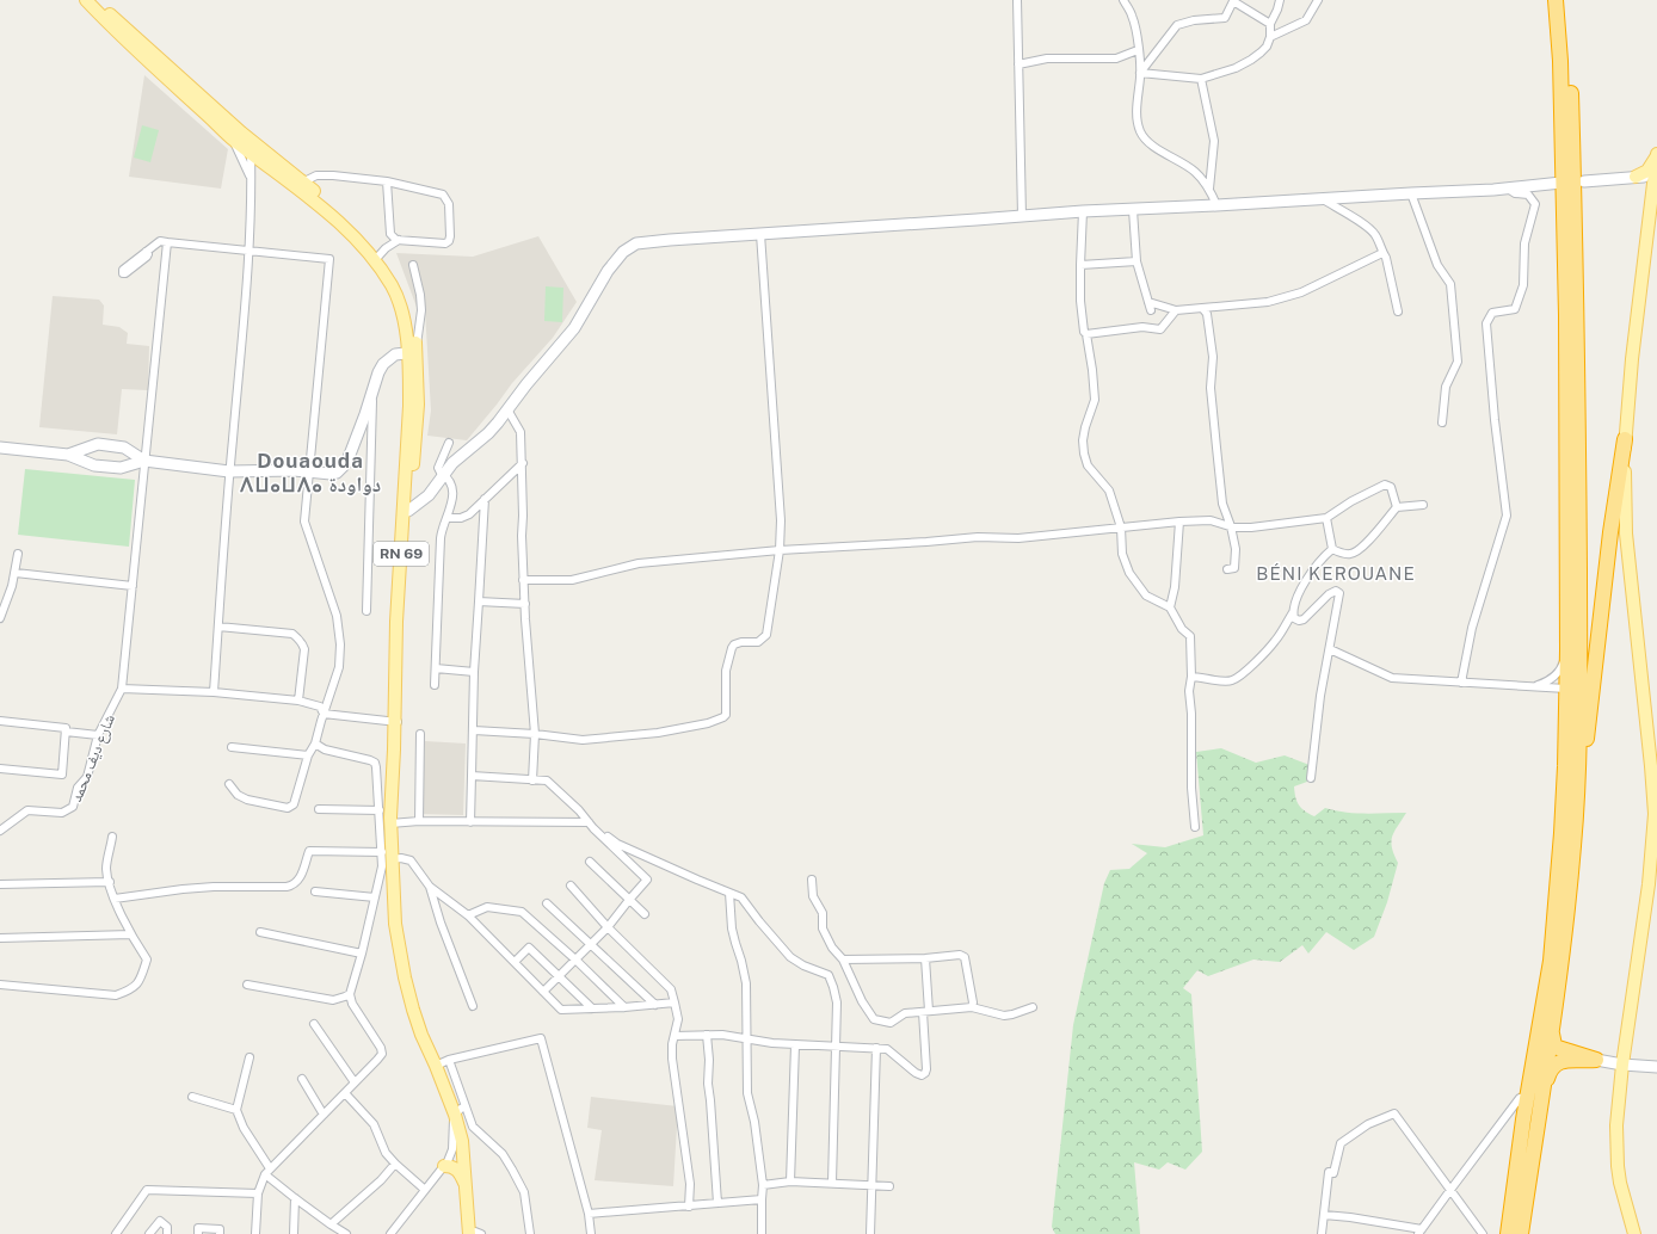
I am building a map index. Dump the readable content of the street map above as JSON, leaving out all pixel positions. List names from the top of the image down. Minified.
{"streets":{"main road":["RN 69"],"street":["شارع ديف محمد"]},"districts":["Douaouda ⴷⵡⴰⵡⴷⴰ دواودة","BÉNI KEROUANE"]}
